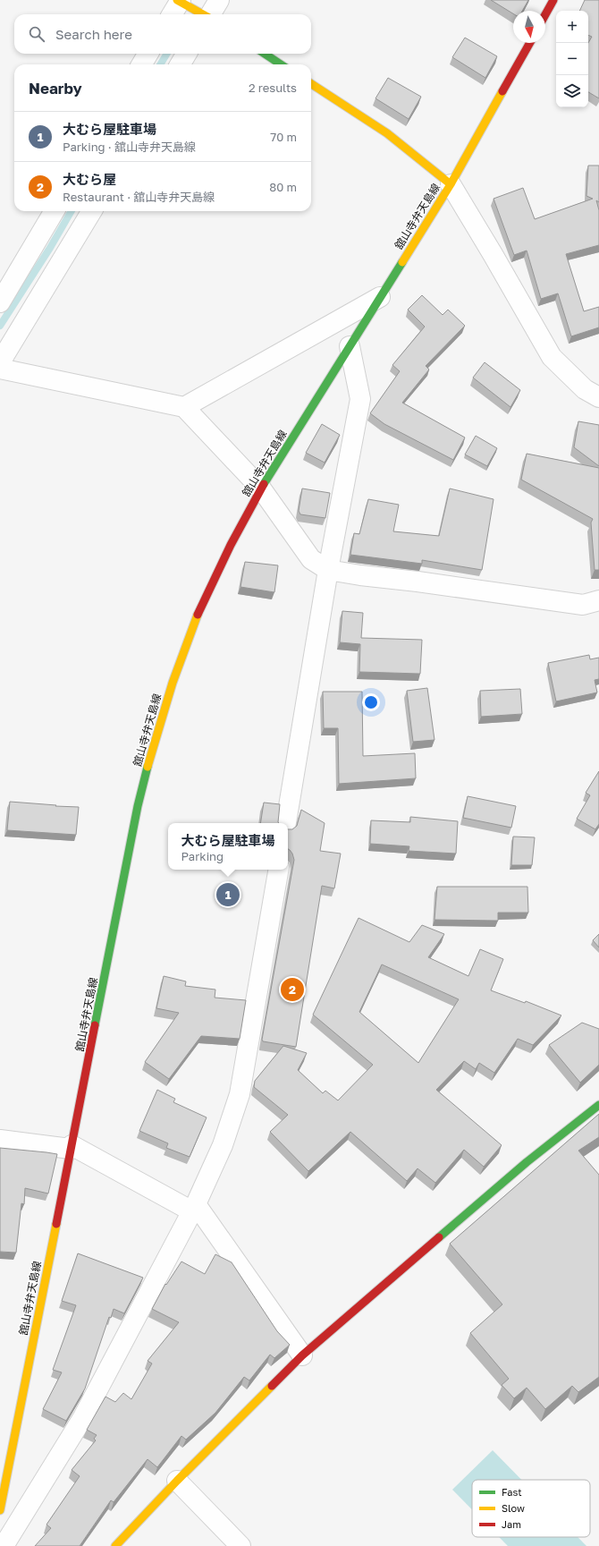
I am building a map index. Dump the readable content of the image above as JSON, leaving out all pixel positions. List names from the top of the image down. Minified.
{"streets":{"main road":["舘山寺弁天島線"]},"legend":["Fast","Slow","Jam"],"north":"bottom","page":{"map_buttons":["+","−"],"search":"Search here","heading":["Nearby","2 results"],"list":[{"mark":"1","name":"大むら屋駐車場","note":"Parking · 舘山寺弁天島線","value":"70 m"},{"mark":"2","name":"大むら屋","note":"Restaurant · 舘山寺弁天島線","value":"80 m"}],"popup":["大むら屋駐車場","Parking"],"pins":["1","2"]}}
